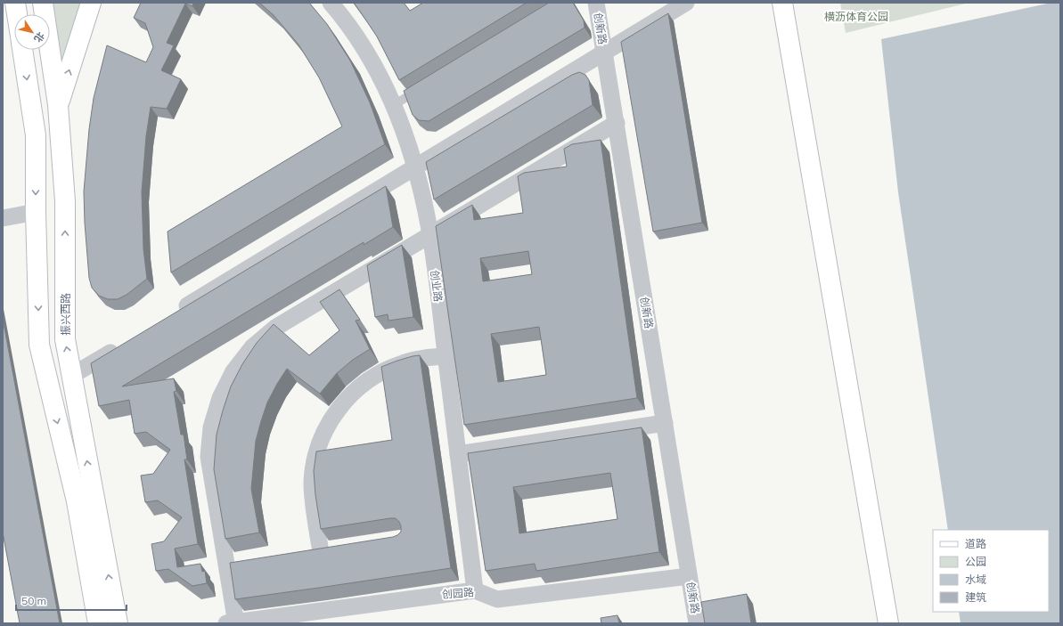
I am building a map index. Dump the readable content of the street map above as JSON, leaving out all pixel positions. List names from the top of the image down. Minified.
{"streets":{"main road":["振兴西路"],"street":["创新路","创业路","创园路"]},"crossings":[["创新路","创园路"],["创业路","创园路"]],"parks":["横沥体育公园"],"legend":["道路","公园","水域","建筑"],"scale_bar":"50 m","north":"bottom right"}
